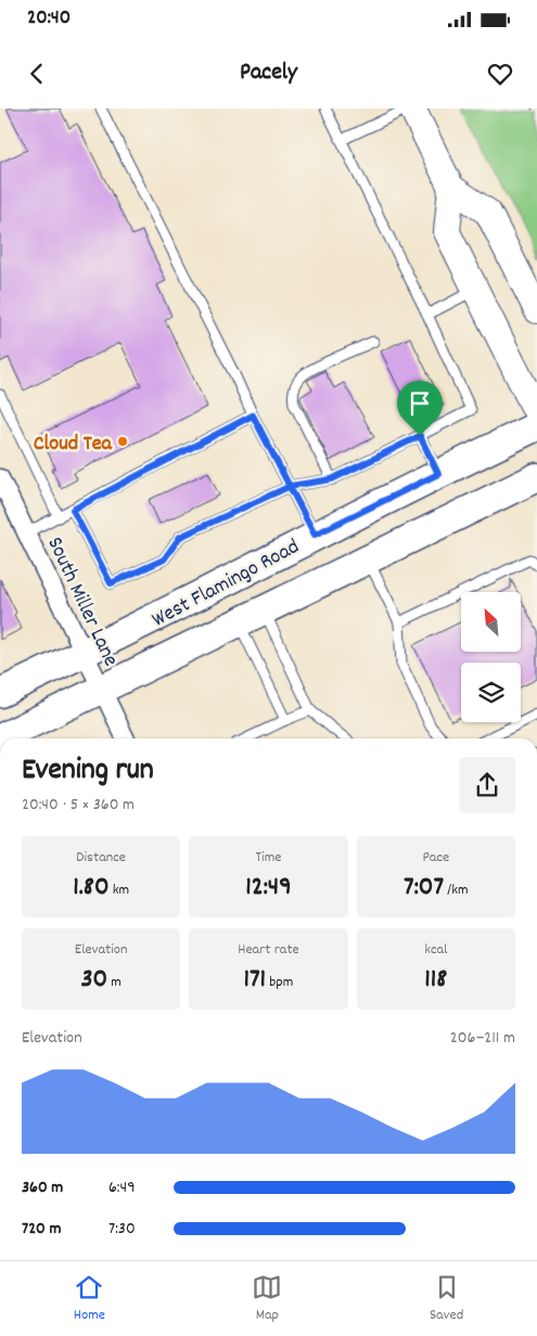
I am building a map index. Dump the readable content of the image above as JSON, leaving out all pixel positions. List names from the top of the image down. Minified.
{"streets":{"main road":["West Flamingo Road"],"street":["South Miller Lane"]},"crossings":[["West Flamingo Road","South Miller Lane"]],"places":["Cloud Tea"],"north":"top left","page":{"status":"20:40","header":"Pacely","heading":["Evening run","20:40 · 5 × 360 m"],"stats":[["Distance","1.80 km"],["Time","12:49"],["Pace","7:07 /km"],["Elevation","30 m"],["Heart rate","171 bpm"],["kcal","118"]],"chart":["Elevation","206–211 m"],"list":[{"name":"360 m","note":"6:49"},{"name":"720 m","note":"7:30"}],"tabs":["Home","Map","Saved"]}}
